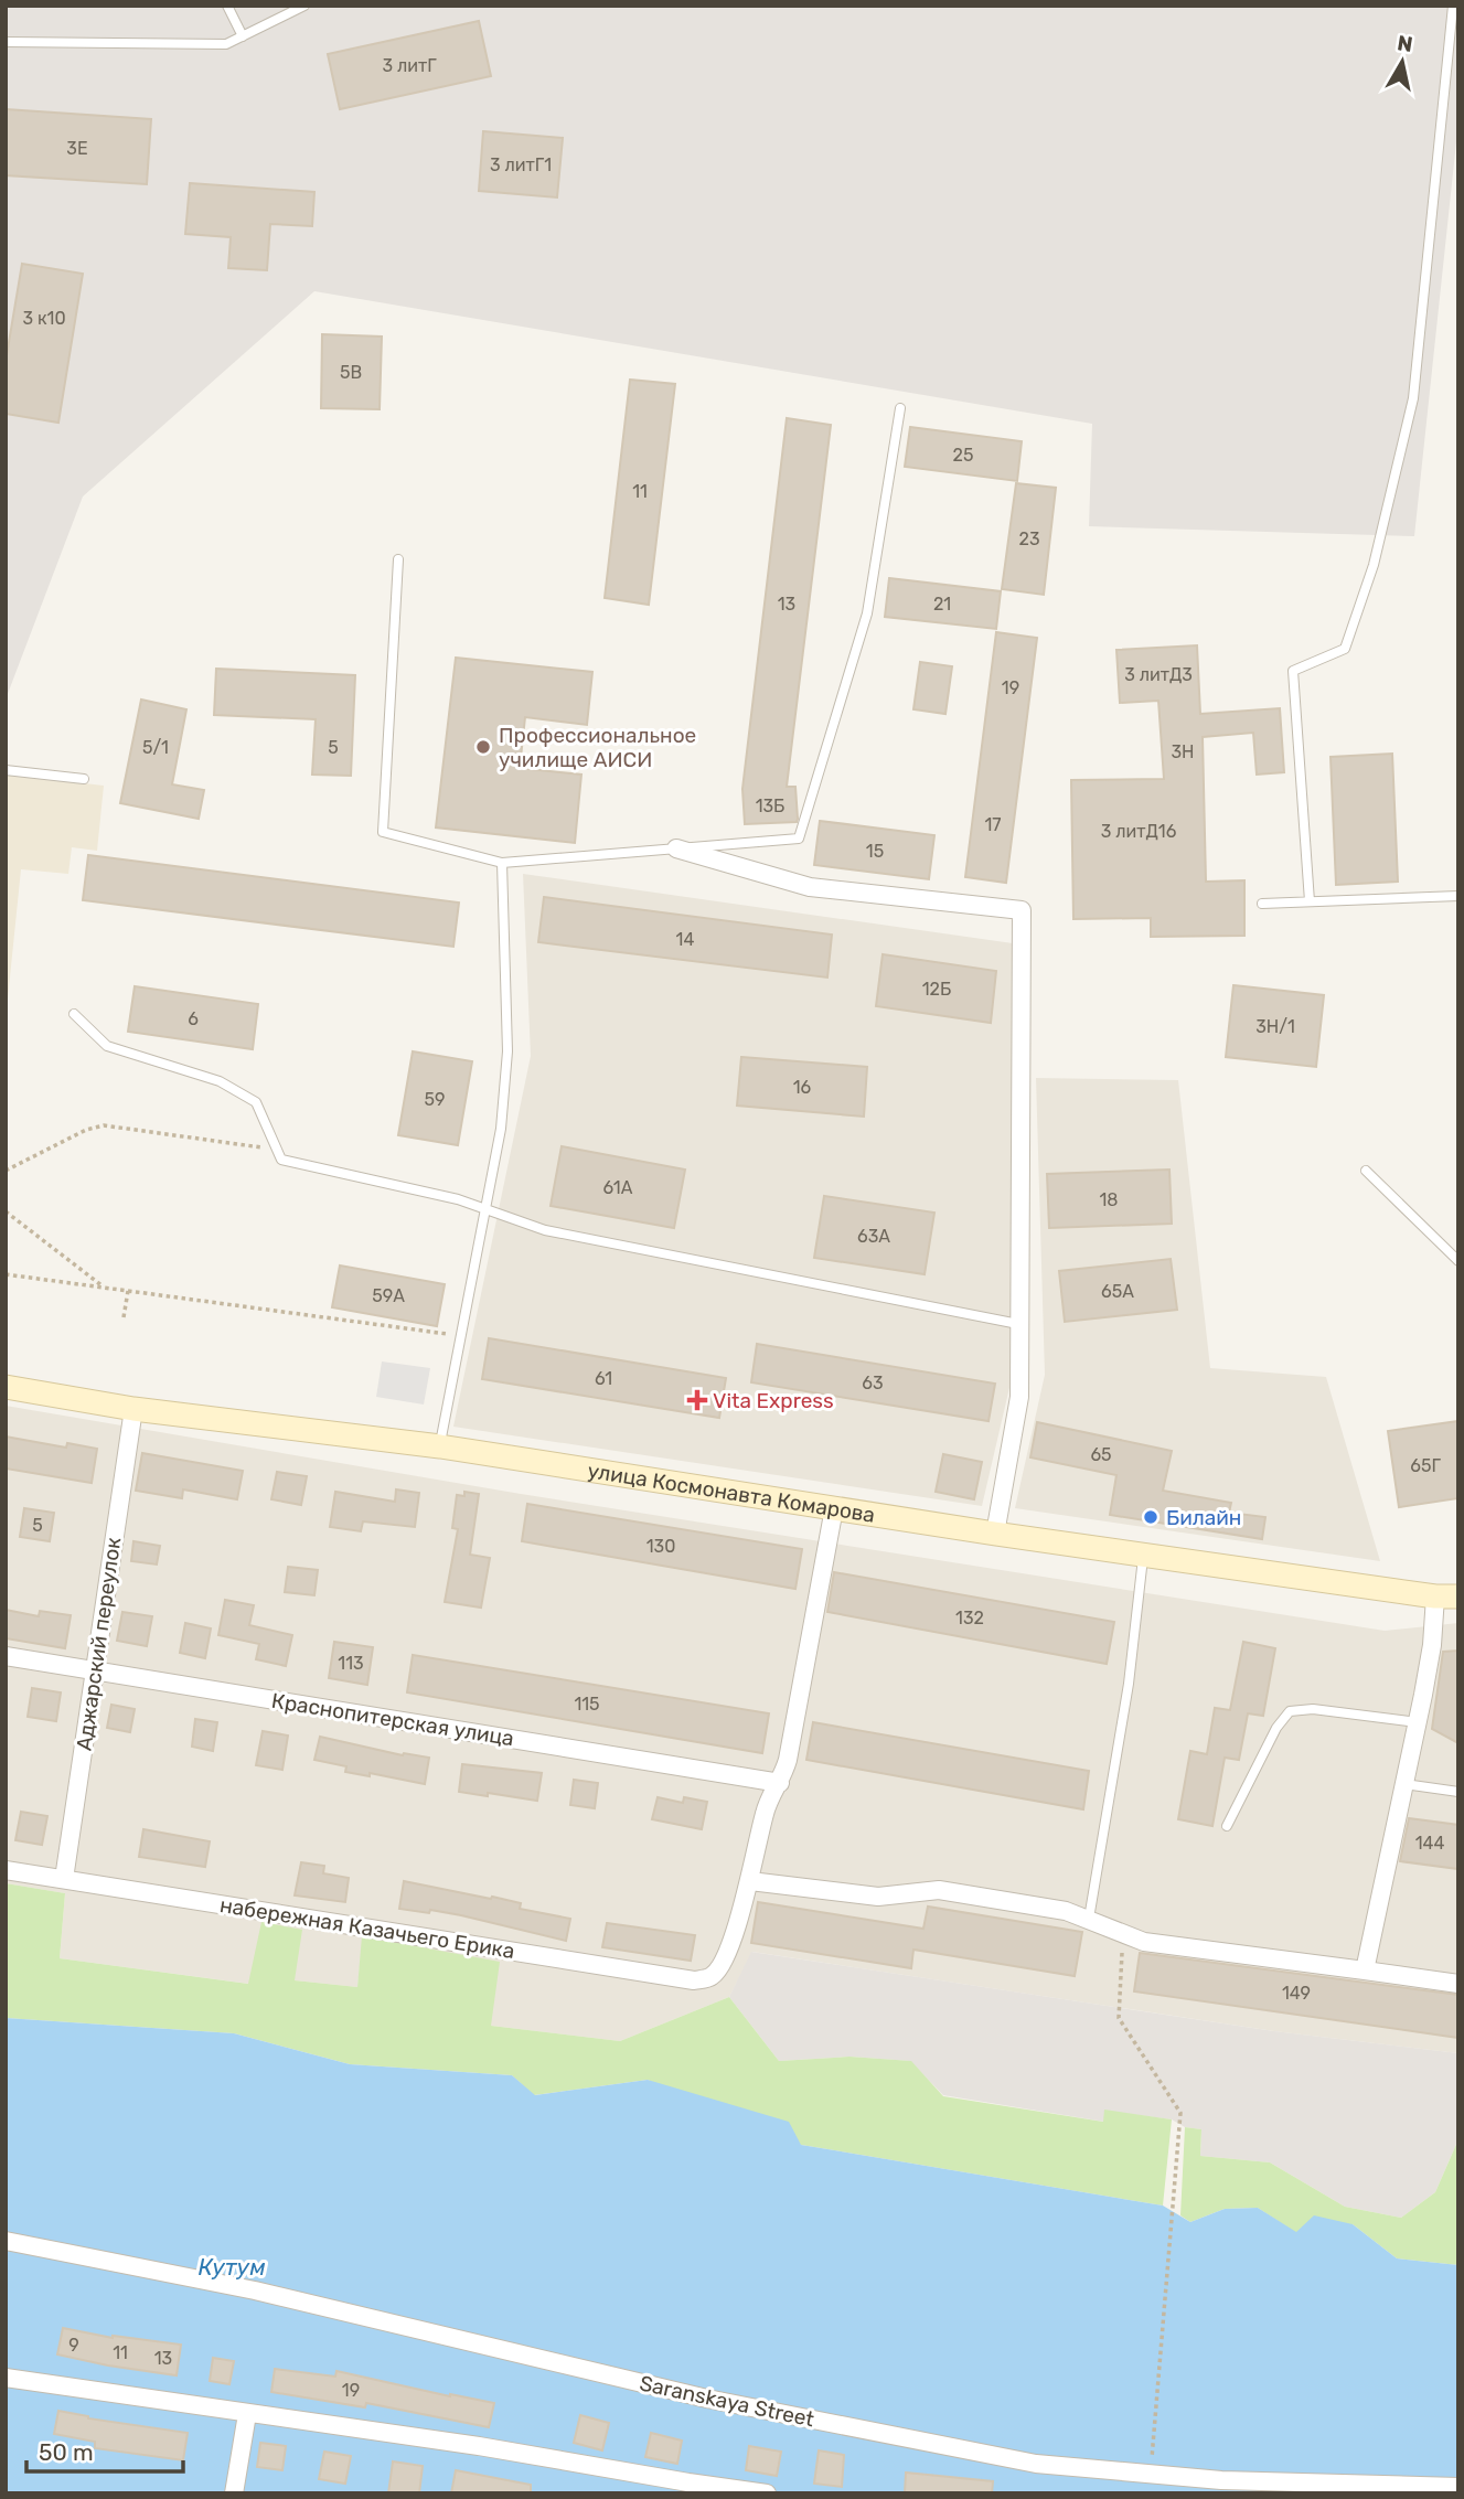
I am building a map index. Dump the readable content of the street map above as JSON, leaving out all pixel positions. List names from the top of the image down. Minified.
{"streets":{"main road":["улица Космонавта Комарова"],"street":["Аджарский переулок","Краснопитерская улица","набережная Казачьего Ерика","Saranskaya Street"]},"crossings":[["улица Космонавта Комарова","Аджарский переулок"],["Аджарский переулок","Краснопитерская улица"],["Аджарский переулок","набережная Казачьего Ерика"]],"water":["Кутум"],"places":{"other":["Профессиональное училище АИСИ","Билайн"],"health":["Vita Express"]},"house_numbers":["3 литГ","3Е","3 литГ1","3 к10","5В","25","11","23","13","21","3 литД3","19","5/1","5","3Н","13Б","17","3 литД16","15","14","12Б","6","3Н/1","16","59","61А","18","63А","65А","59А","61","63","65","65Г","5","130","132","113","115","144","149","9","11","13","19"],"scale_bar":"50 m","north":"top"}
